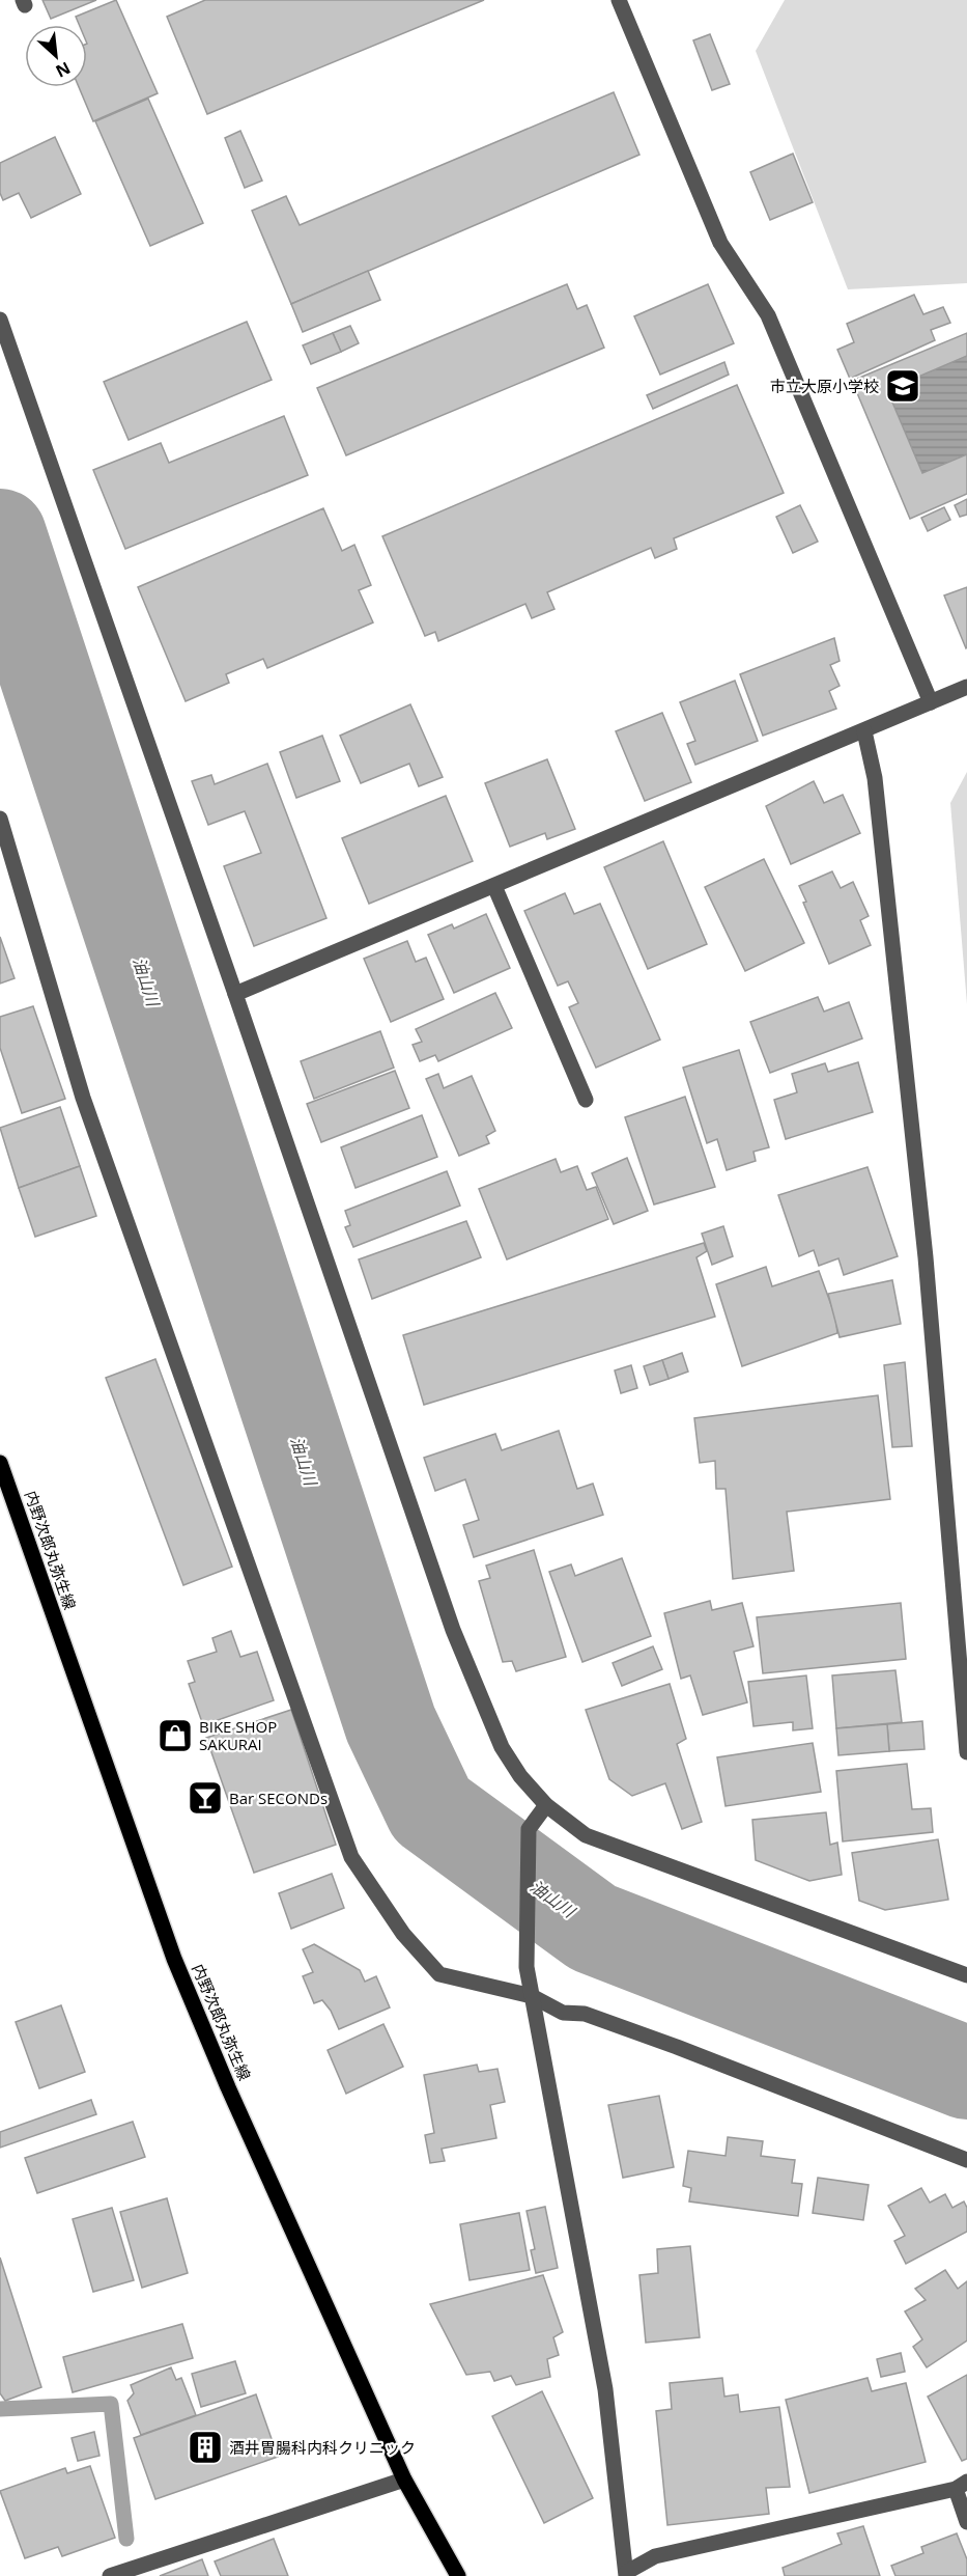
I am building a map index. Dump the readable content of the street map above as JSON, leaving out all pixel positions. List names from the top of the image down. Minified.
{"streets":{"main road":["内野次郎丸弥生線"]},"water":["油山川"],"places":{"school or university":["市立大原小学校"],"shop":["BIKE SHOP SAKURAI"],"bar":["Bar SECONDs"],"building":["酒井胃腸科内科クリニック"]},"north":"bottom right"}
